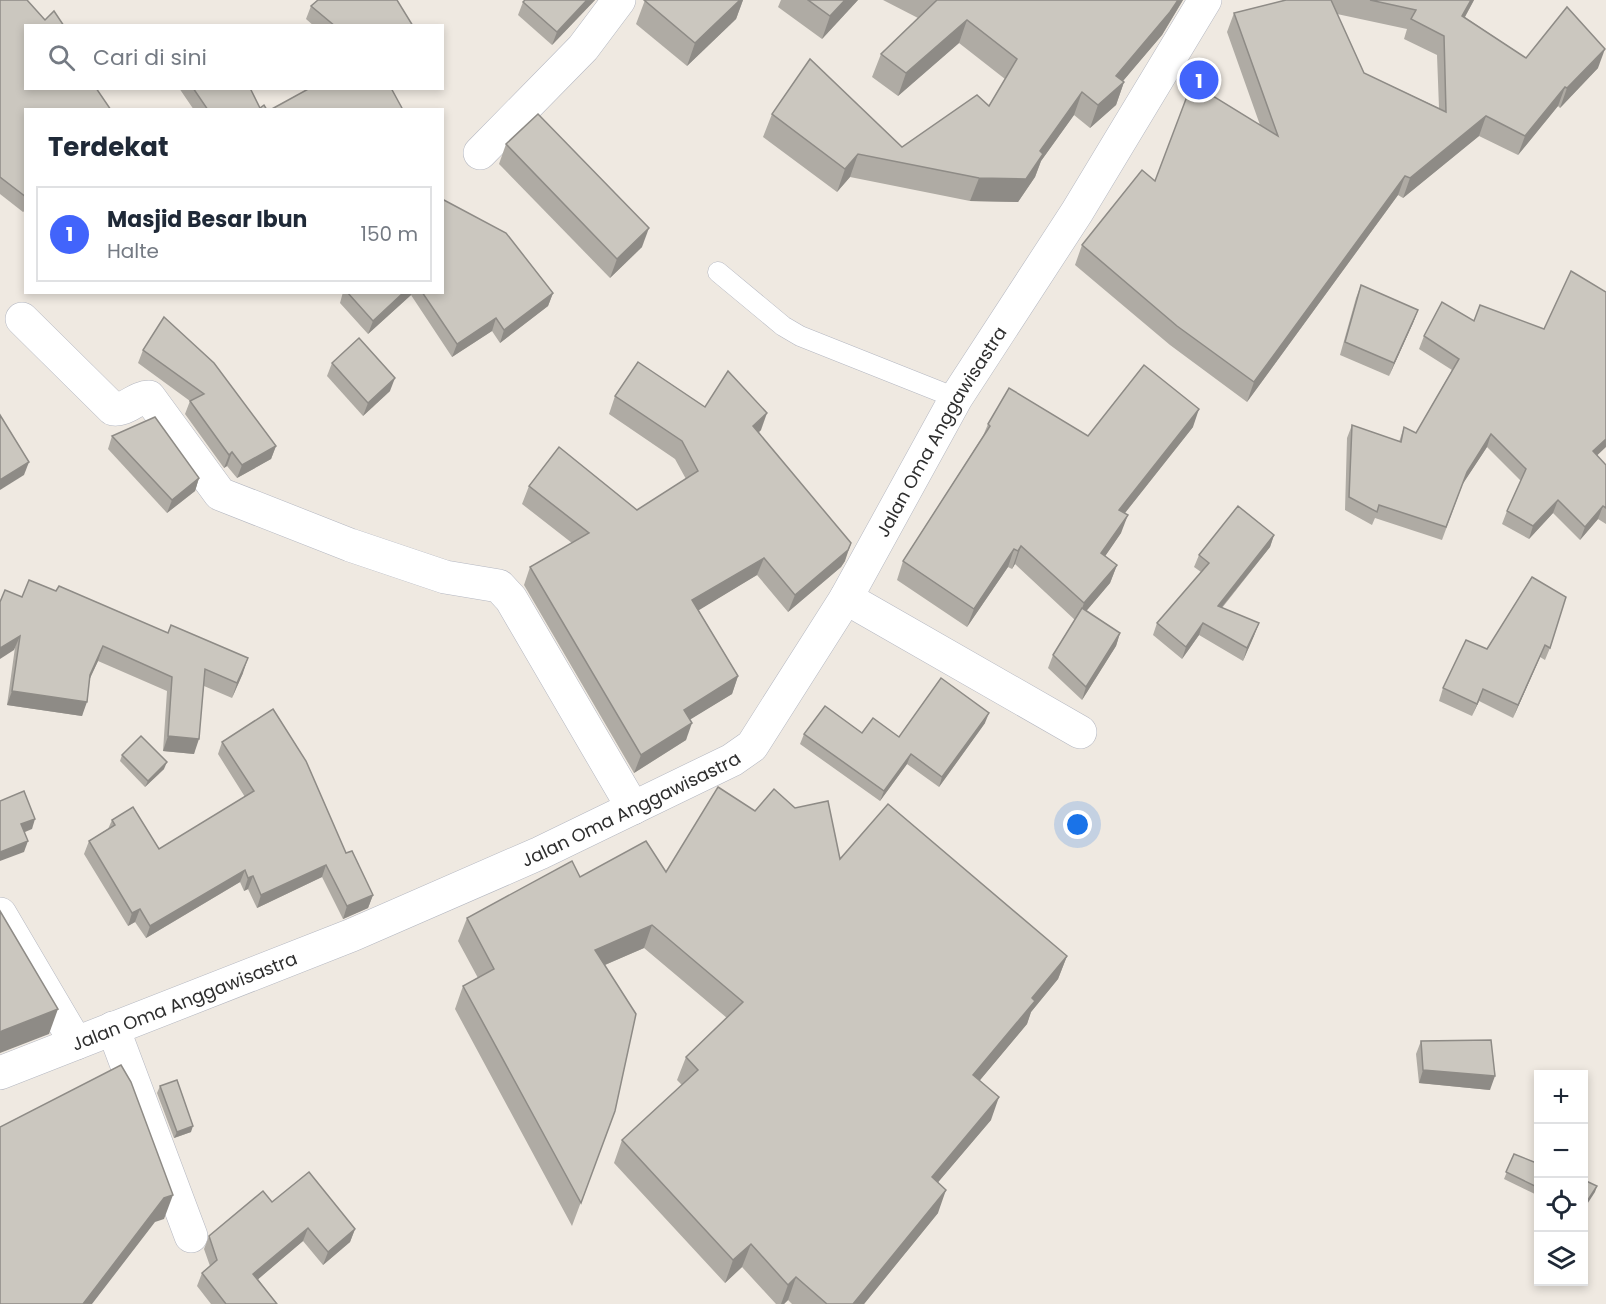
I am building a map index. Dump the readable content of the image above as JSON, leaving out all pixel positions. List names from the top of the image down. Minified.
{"streets":{"main road":["Jalan Oma Anggawisastra"]},"page":{"search":"Cari di sini","pins":"1","heading":"Terdekat","list":[{"mark":"1","name":"Masjid Besar Ibun","note":"Halte","value":"150 m"}],"map_buttons":["+","−"]}}
